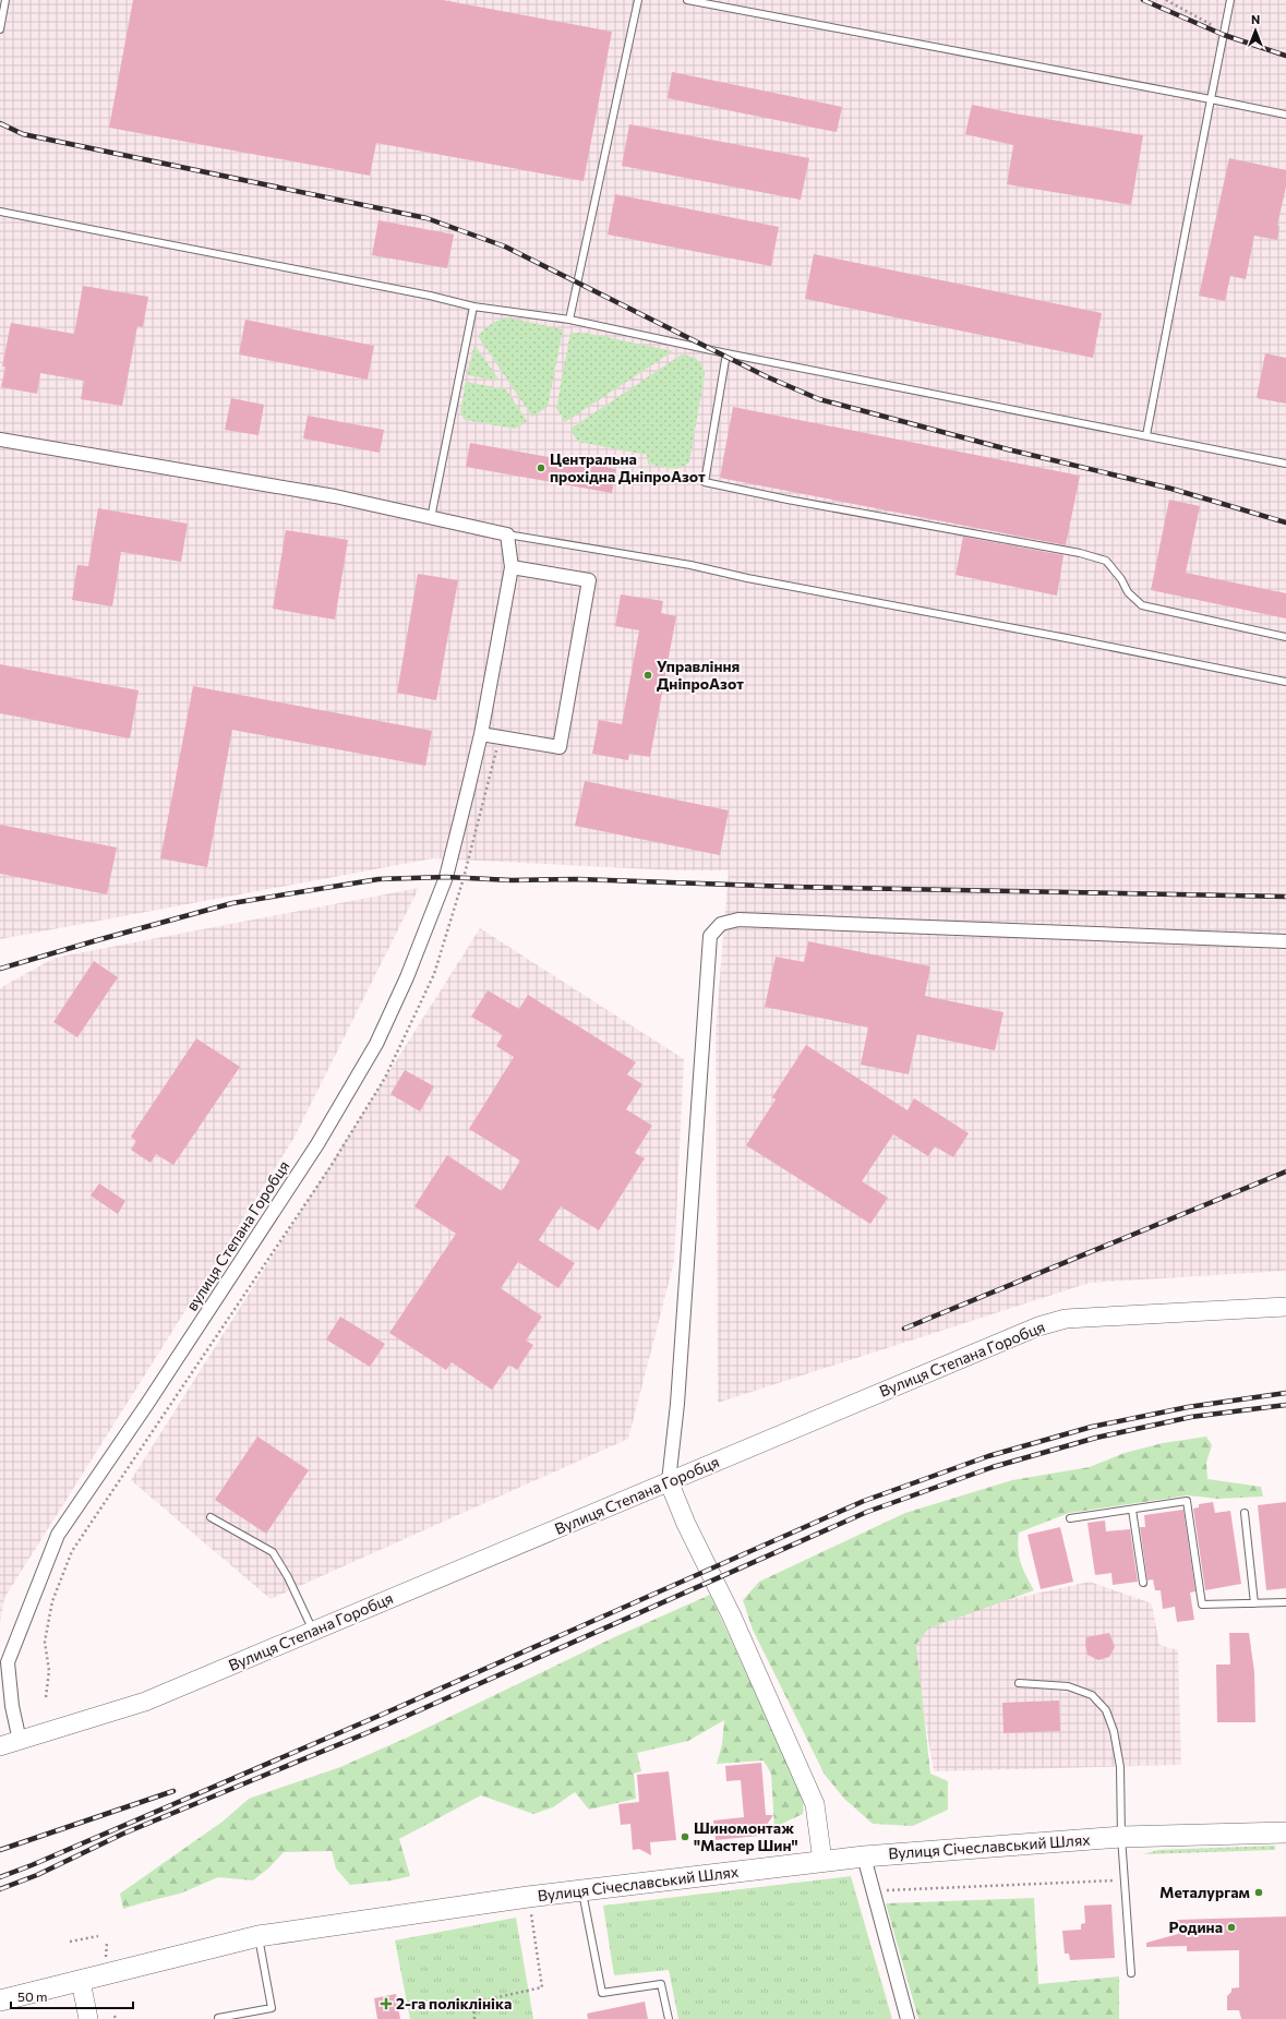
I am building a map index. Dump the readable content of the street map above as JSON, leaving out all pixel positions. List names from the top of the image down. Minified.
{"streets":{"main road":["Вулиця Степана Горобця","Вулиця Січеславський Шлях"],"street":["вулиця Степана Горобця"]},"crossings":[["вулиця Степана Горобця","Вулиця Степана Горобця"]],"places":{"other":["Центральна прохідна ДніпроАзот","Управління ДніпроАзот","Шиномонтаж \"Мастер Шин\"","Металургам","Родина"],"health":["2-га поліклініка"]},"scale_bar":"50 m","north":"top"}
